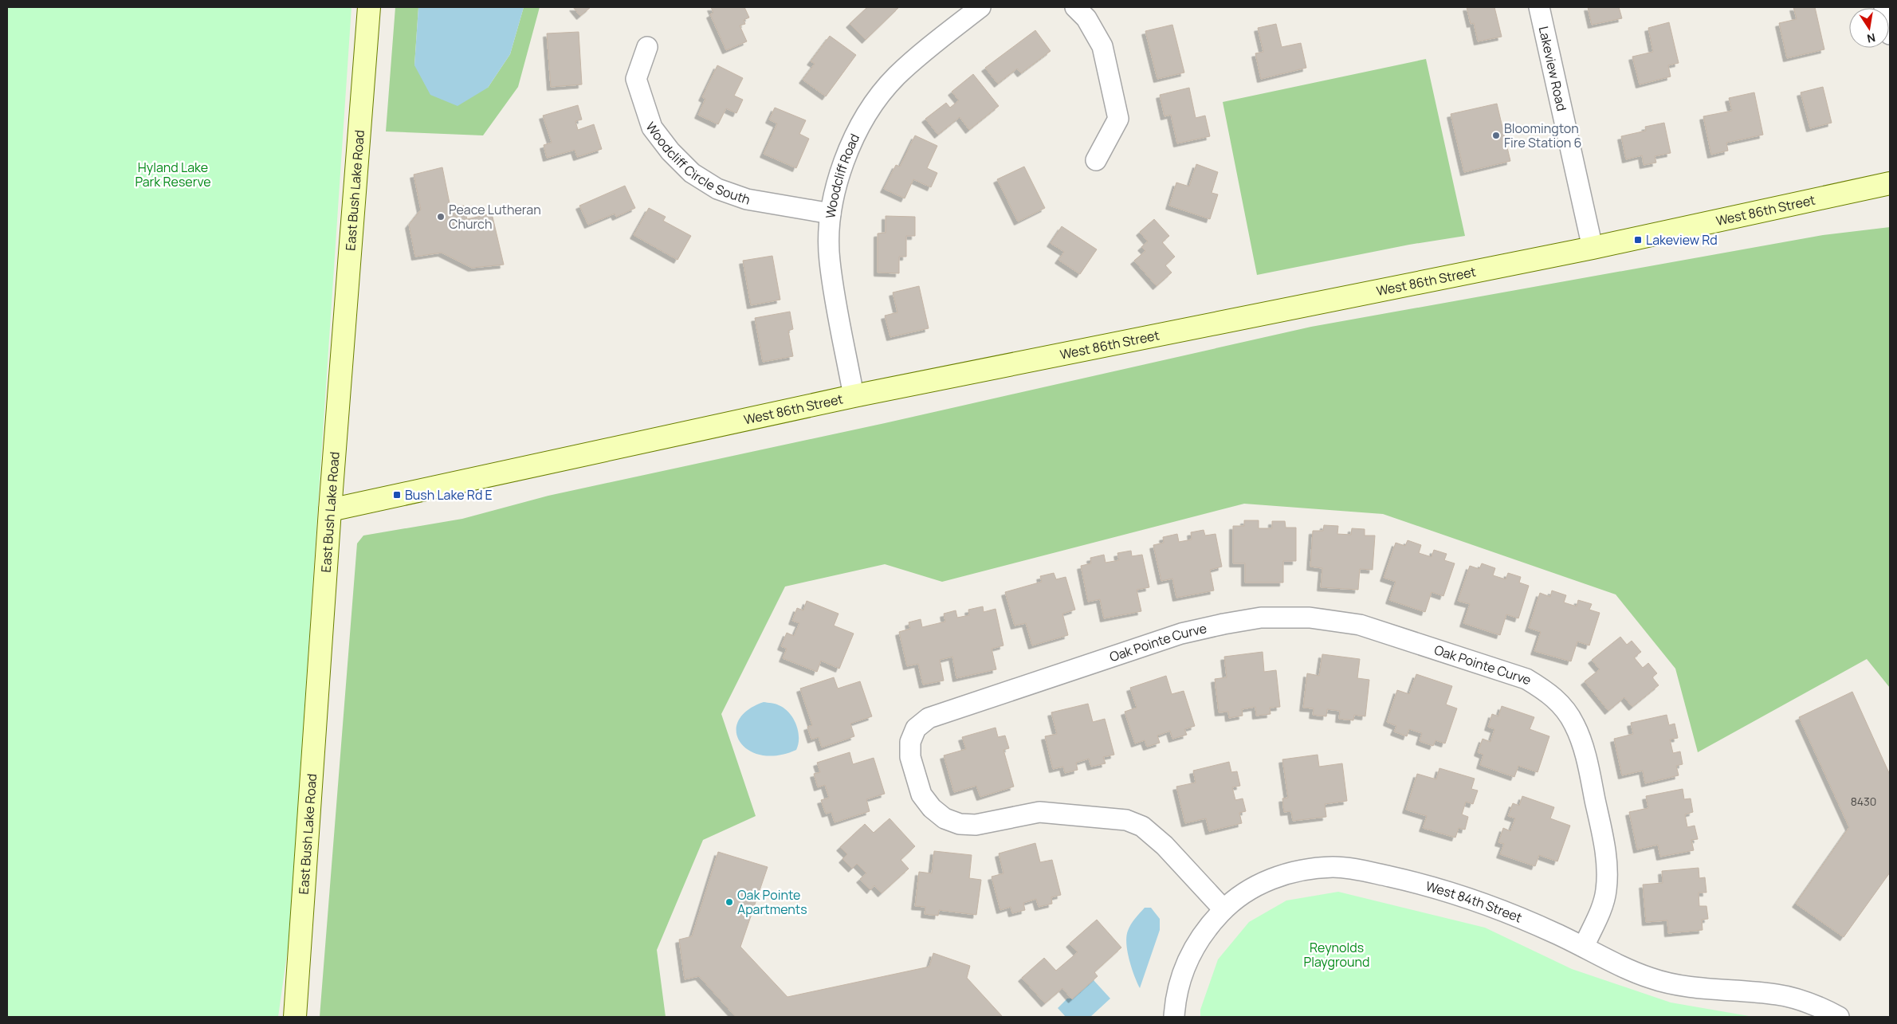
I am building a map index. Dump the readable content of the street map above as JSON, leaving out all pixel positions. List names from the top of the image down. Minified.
{"streets":{"street":["Lakeview Road","Woodcliff Circle South","Woodcliff Road","East Bush Lake Road","West 86th Street","Oak Pointe Curve","West 84th Street"]},"crossings":[["Lakeview Road","West 86th Street"],["Woodcliff Circle South","Woodcliff Road"],["Woodcliff Road","West 86th Street"],["East Bush Lake Road","West 86th Street"],["Oak Pointe Curve","West 84th Street"]],"parks":["Hyland Lake Park Reserve","Reynolds Playground"],"places":{"other":["Bloomington Fire Station 6","Peace Lutheran Church","Oak Pointe Apartments"],"transit":["Lakeview Rd","Bush Lake Rd E"]},"house_numbers":["8430"],"north":"bottom"}
